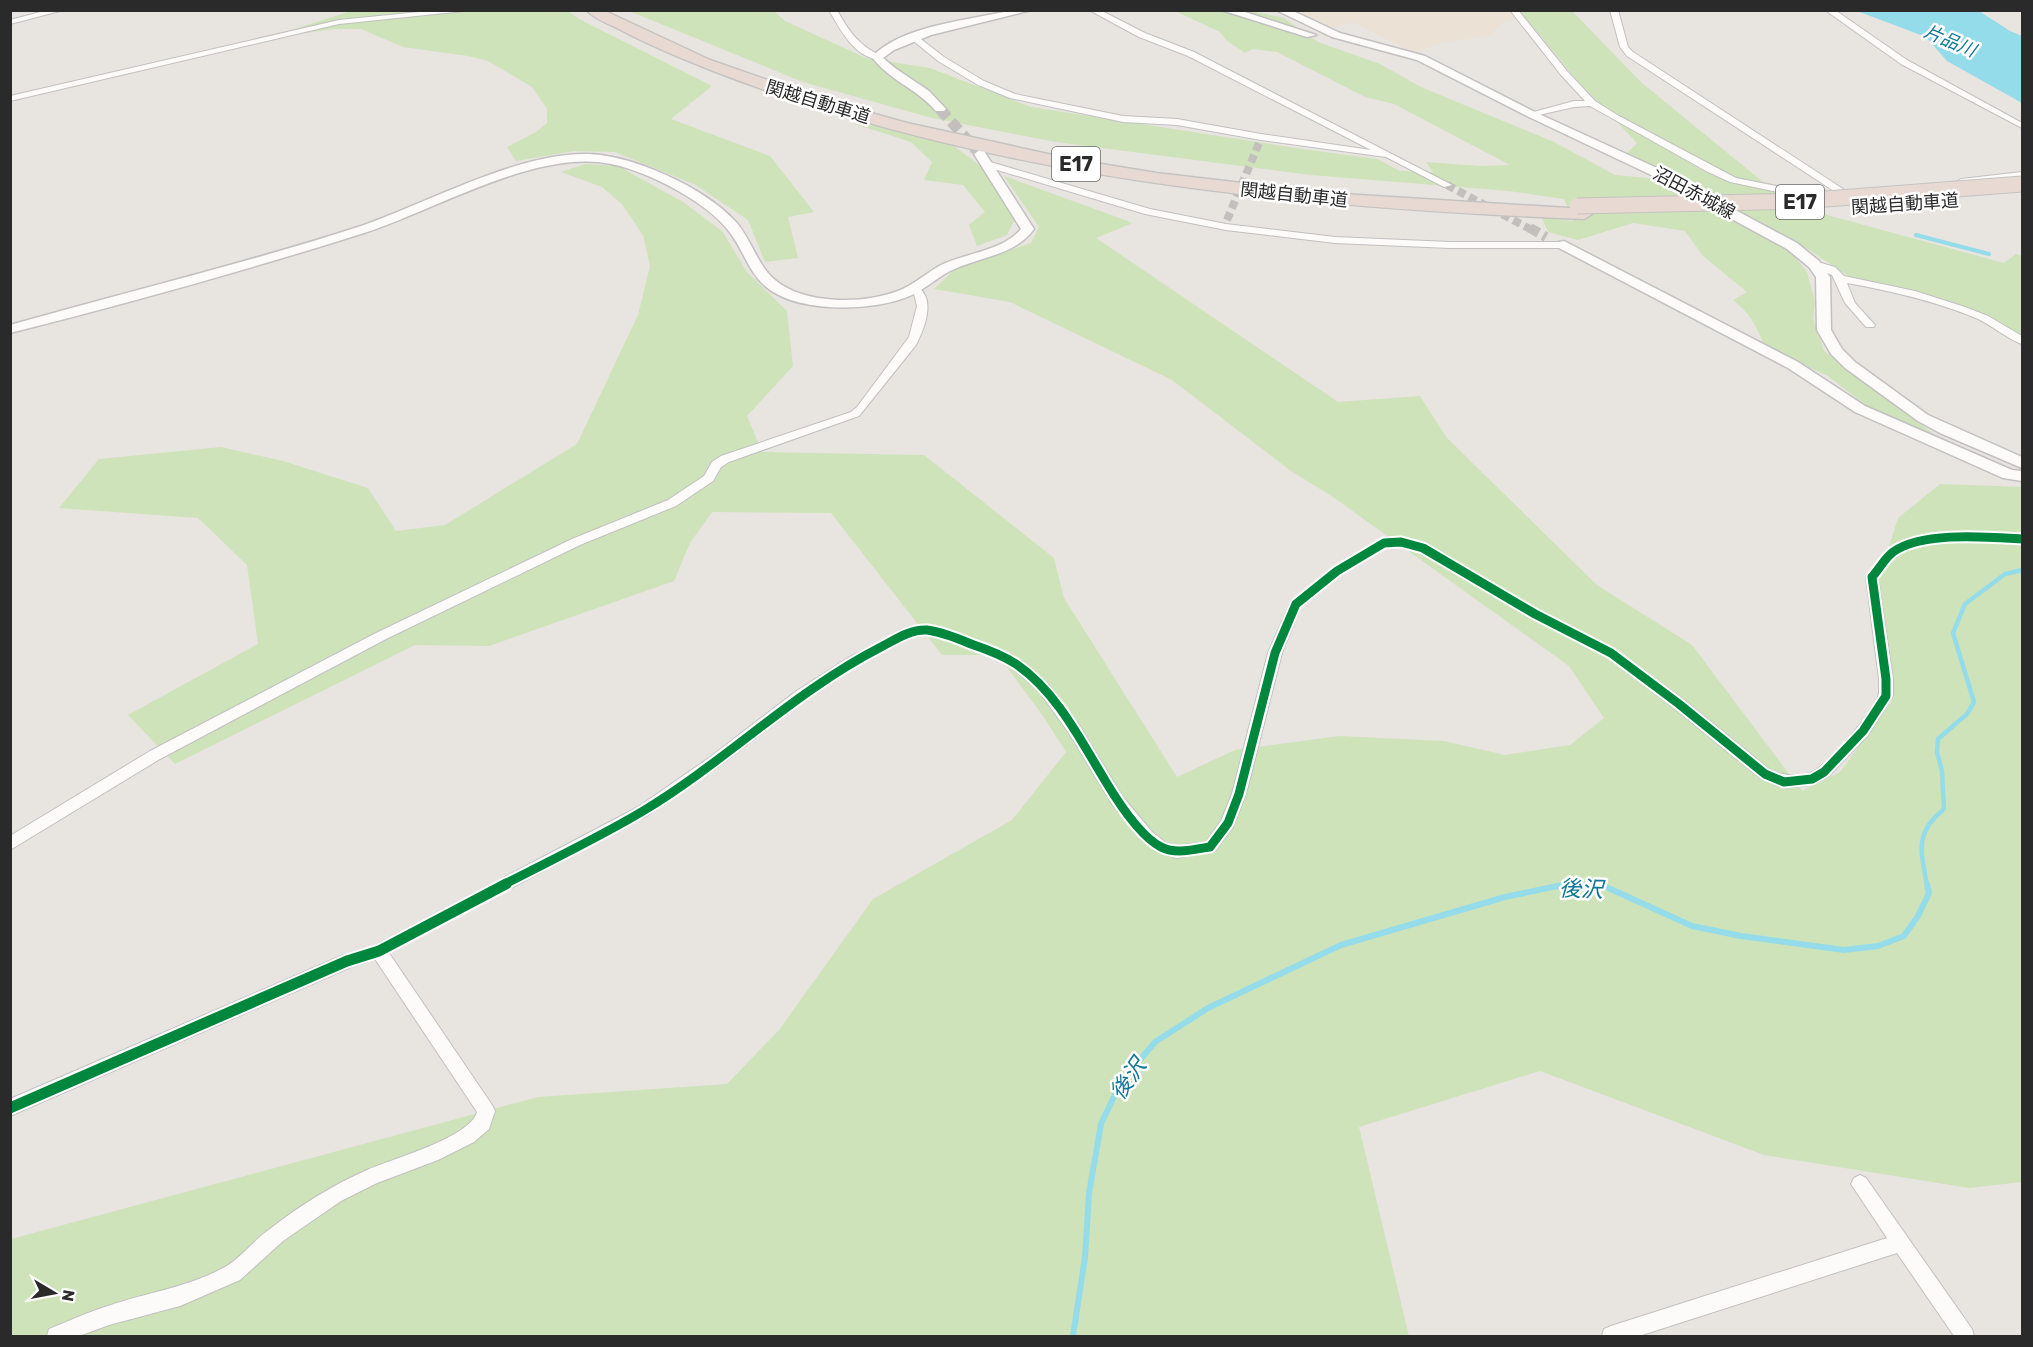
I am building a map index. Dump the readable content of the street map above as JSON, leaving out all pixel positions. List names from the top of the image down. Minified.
{"streets":{"highway":["関越自動車道","E17"],"street":["沼田赤城線"]},"water":["片品川","後沢"],"north":"right"}
